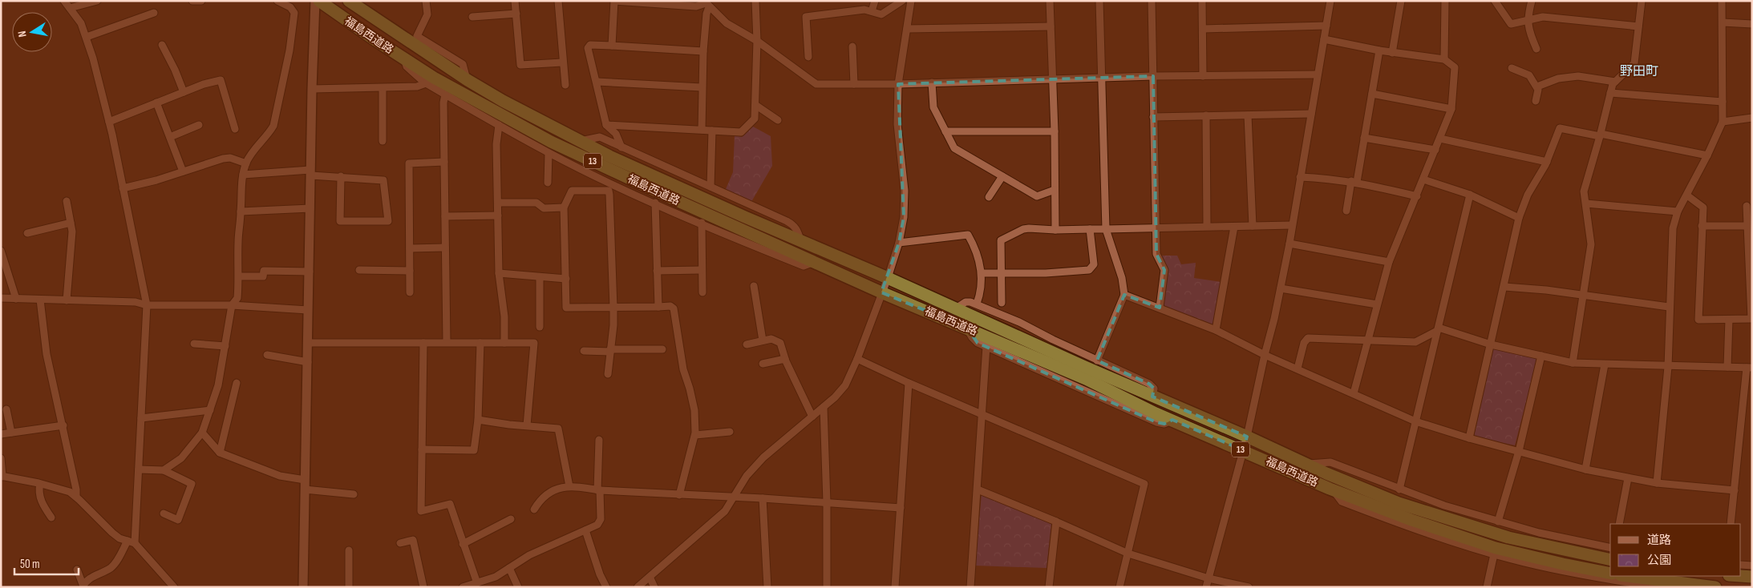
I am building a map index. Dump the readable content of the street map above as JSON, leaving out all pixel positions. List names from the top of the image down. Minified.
{"streets":{"highway":["福島西道路","13"]},"districts":["野田町"],"legend":["道路","公園"],"scale_bar":"50 m","north":"left"}
